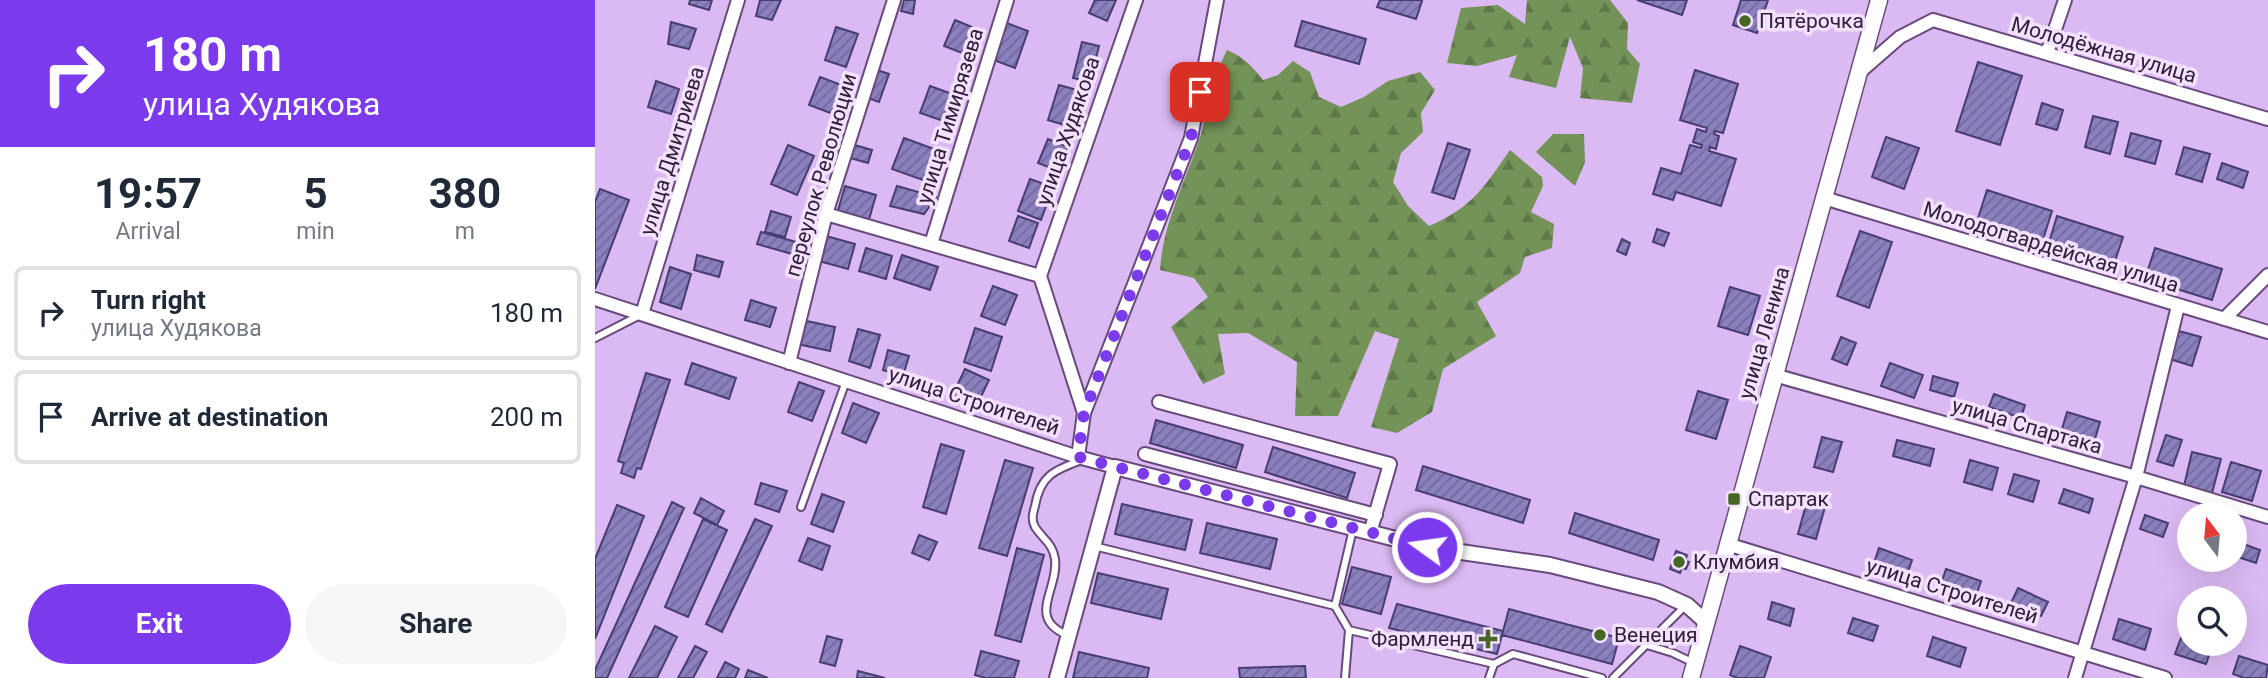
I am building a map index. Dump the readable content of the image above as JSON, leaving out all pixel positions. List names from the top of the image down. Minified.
{"streets":{"main road":["улица Ленина"],"street":["Молодёжная улица","улица Тимирязева","улица Худякова","улица Дмитриева","переулок Революции","Молодогвардейская улица","улица Строителей","улица Спартака"]},"crossings":[["Молодёжная улица","улица Ленина"],["улица Дмитриева","улица Строителей"],["переулок Революции","улица Строителей"],["Молодогвардейская улица","улица Ленина"],["улица Ленина","улица Строителей"],["улица Ленина","улица Спартака"]],"places":{"other":["Пятёрочка","Клумбия","Венеция"],"transit":["Спартак"],"health":["Фармленд"]},"north":"top","page":{"turn":["180 m","улица Худякова"],"eta":["19:57","Arrival","5","min","380","m"],"list":[{"name":"Turn right","note":"улица Худякова","value":"180 m"},{"name":"Arrive at destination","value":"200 m"}],"buttons":["Exit","Share"]}}
